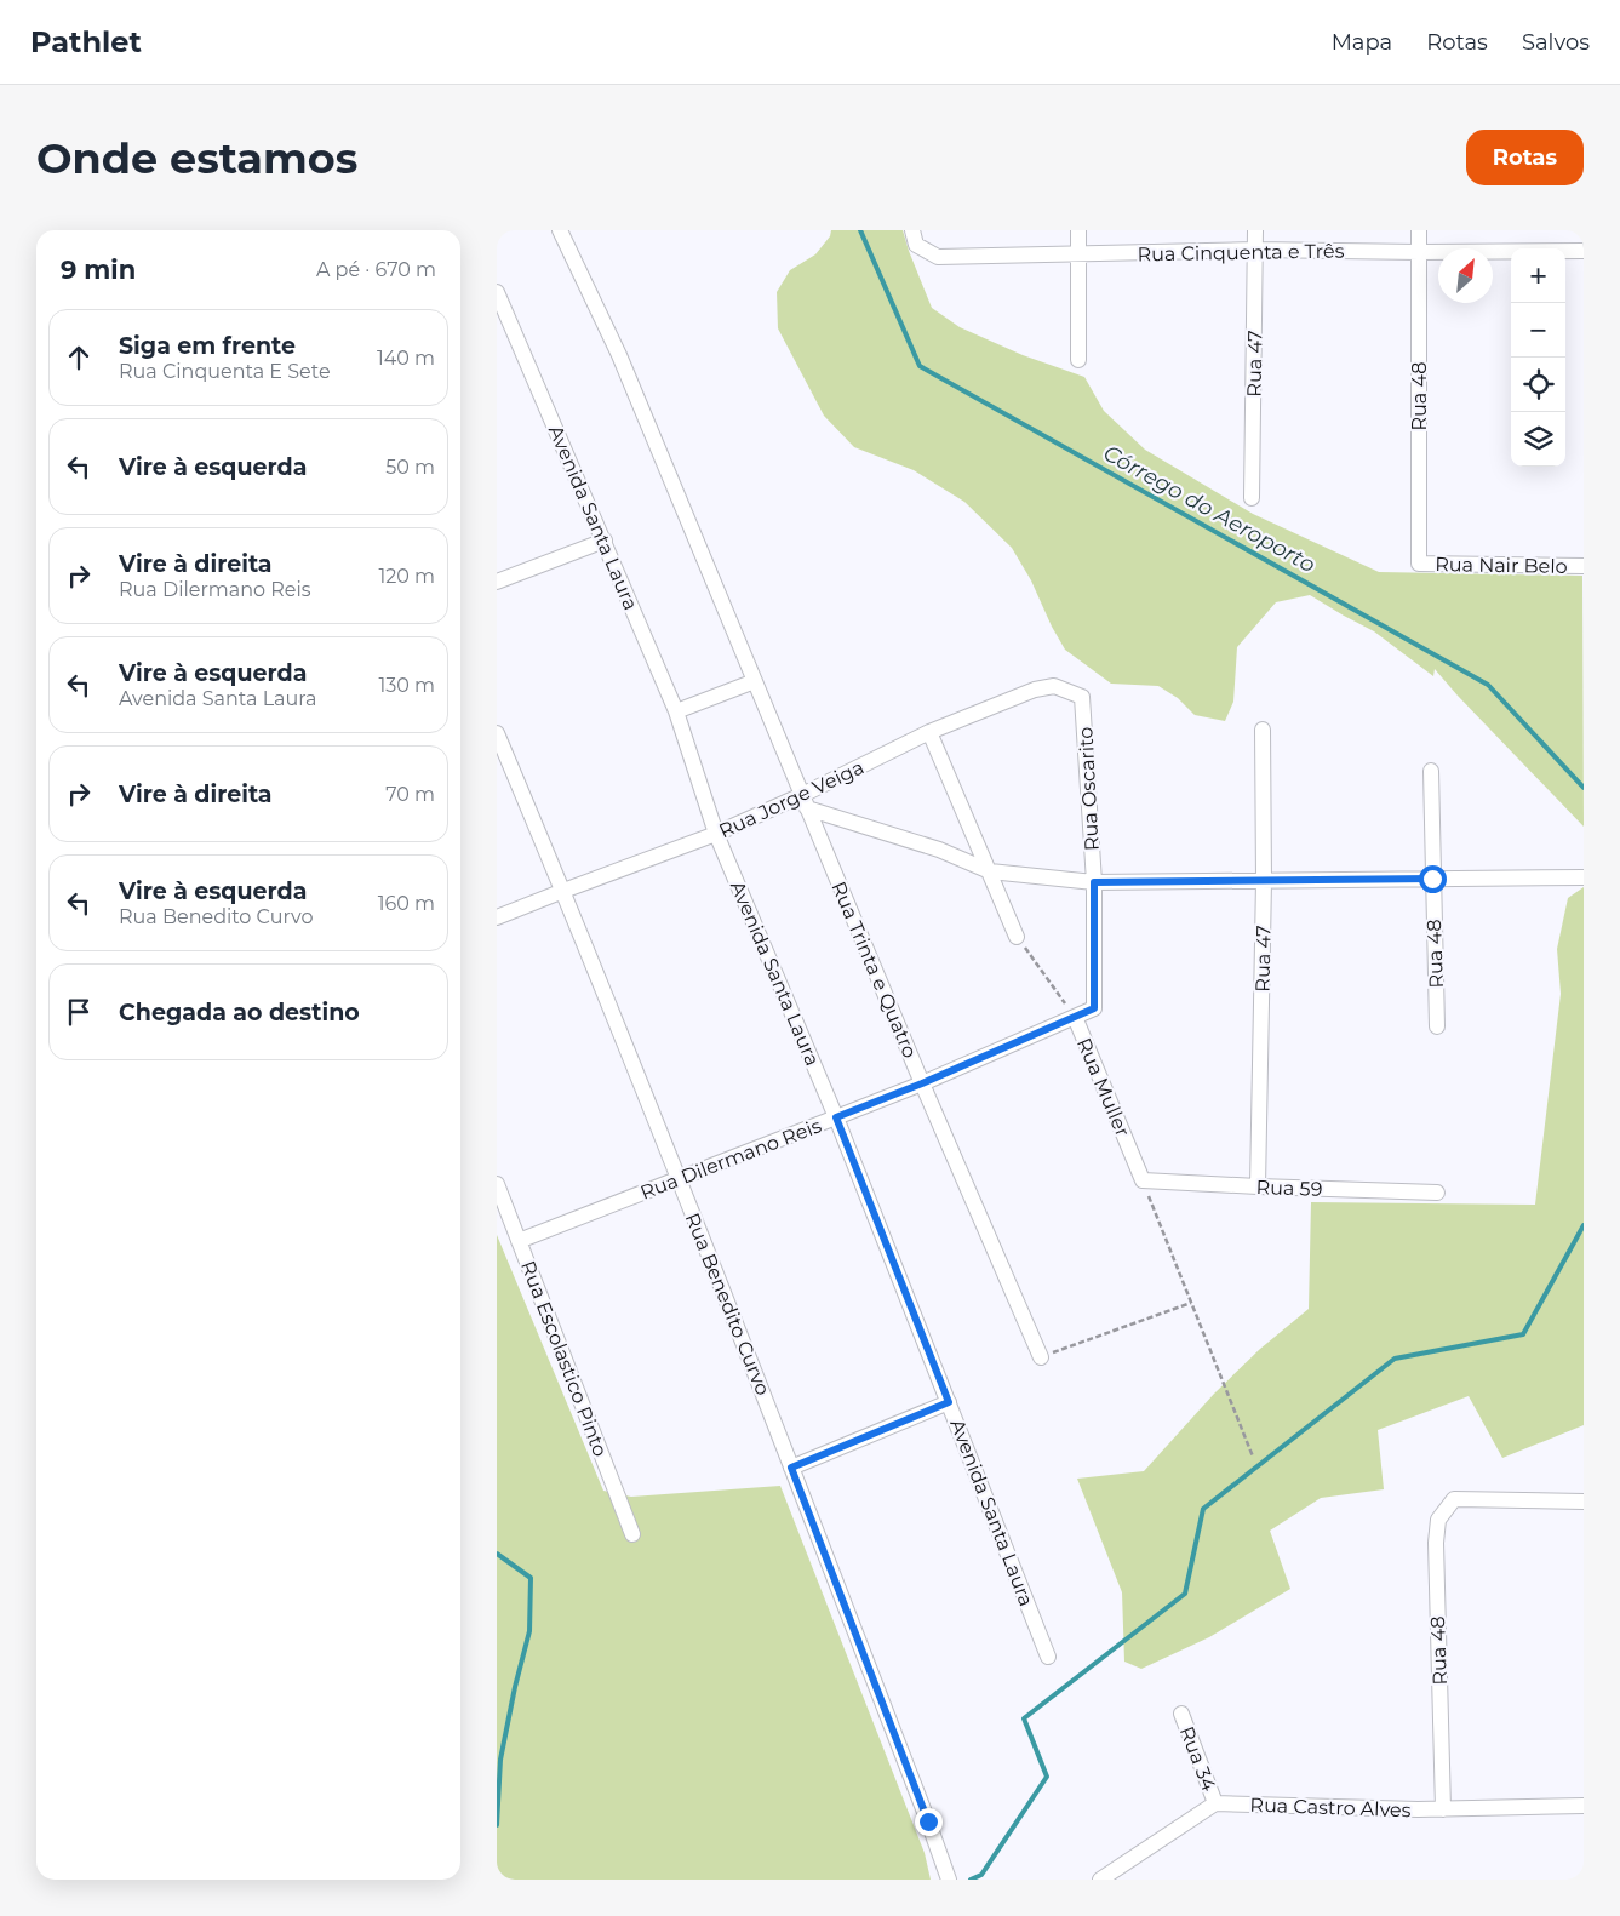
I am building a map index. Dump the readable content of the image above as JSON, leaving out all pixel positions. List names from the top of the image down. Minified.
{"streets":{"street":["Rua Cinquenta e Três","Rua 47","Rua 48","Avenida Santa Laura","Rua Nair Belo","Rua Oscarito","Rua Jorge Veiga","Rua Trinta e Quatro","Rua Muller","Rua Dilermano Reis","Rua 59","Rua Benedito Curvo","Rua Escolastico Pinto","Rua 34","Rua Castro Alves"]},"crossings":[["Rua Cinquenta e Três","Rua 47"],["Rua Cinquenta e Três","Rua 48"],["Rua 47","Rua 59"],["Rua 48","Rua Nair Belo"],["Rua 48","Rua Castro Alves"],["Avenida Santa Laura","Rua Jorge Veiga"],["Avenida Santa Laura","Rua Dilermano Reis"],["Rua Oscarito","Rua Jorge Veiga"],["Rua Oscarito","Rua Muller"],["Rua Oscarito","Rua Dilermano Reis"],["Rua Jorge Veiga","Rua Trinta e Quatro"],["Rua Jorge Veiga","Rua Benedito Curvo"],["Rua Trinta e Quatro","Rua Dilermano Reis"],["Rua Muller","Rua Dilermano Reis"],["Rua Muller","Rua 59"],["Rua Dilermano Reis","Rua Benedito Curvo"],["Rua Dilermano Reis","Rua Escolastico Pinto"],["Rua 34","Rua Castro Alves"]],"water":["Córrego do Aeroporto"],"north":"top right","page":{"header":"Pathlet","nav":["Mapa","Rotas","Salvos"],"buttons":"Rotas","title":"Onde estamos","heading":["9 min","A pé · 670 m"],"map_buttons":["+","−"],"list":[["Siga em frente","Rua Cinquenta E Sete","140 m"],["Vire à esquerda","50 m"],["Vire à direita","Rua Dilermano Reis","120 m"],["Vire à esquerda","Avenida Santa Laura","130 m"],["Vire à direita","70 m"],["Vire à esquerda","Rua Benedito Curvo","160 m"],"Chegada ao destino"]}}
